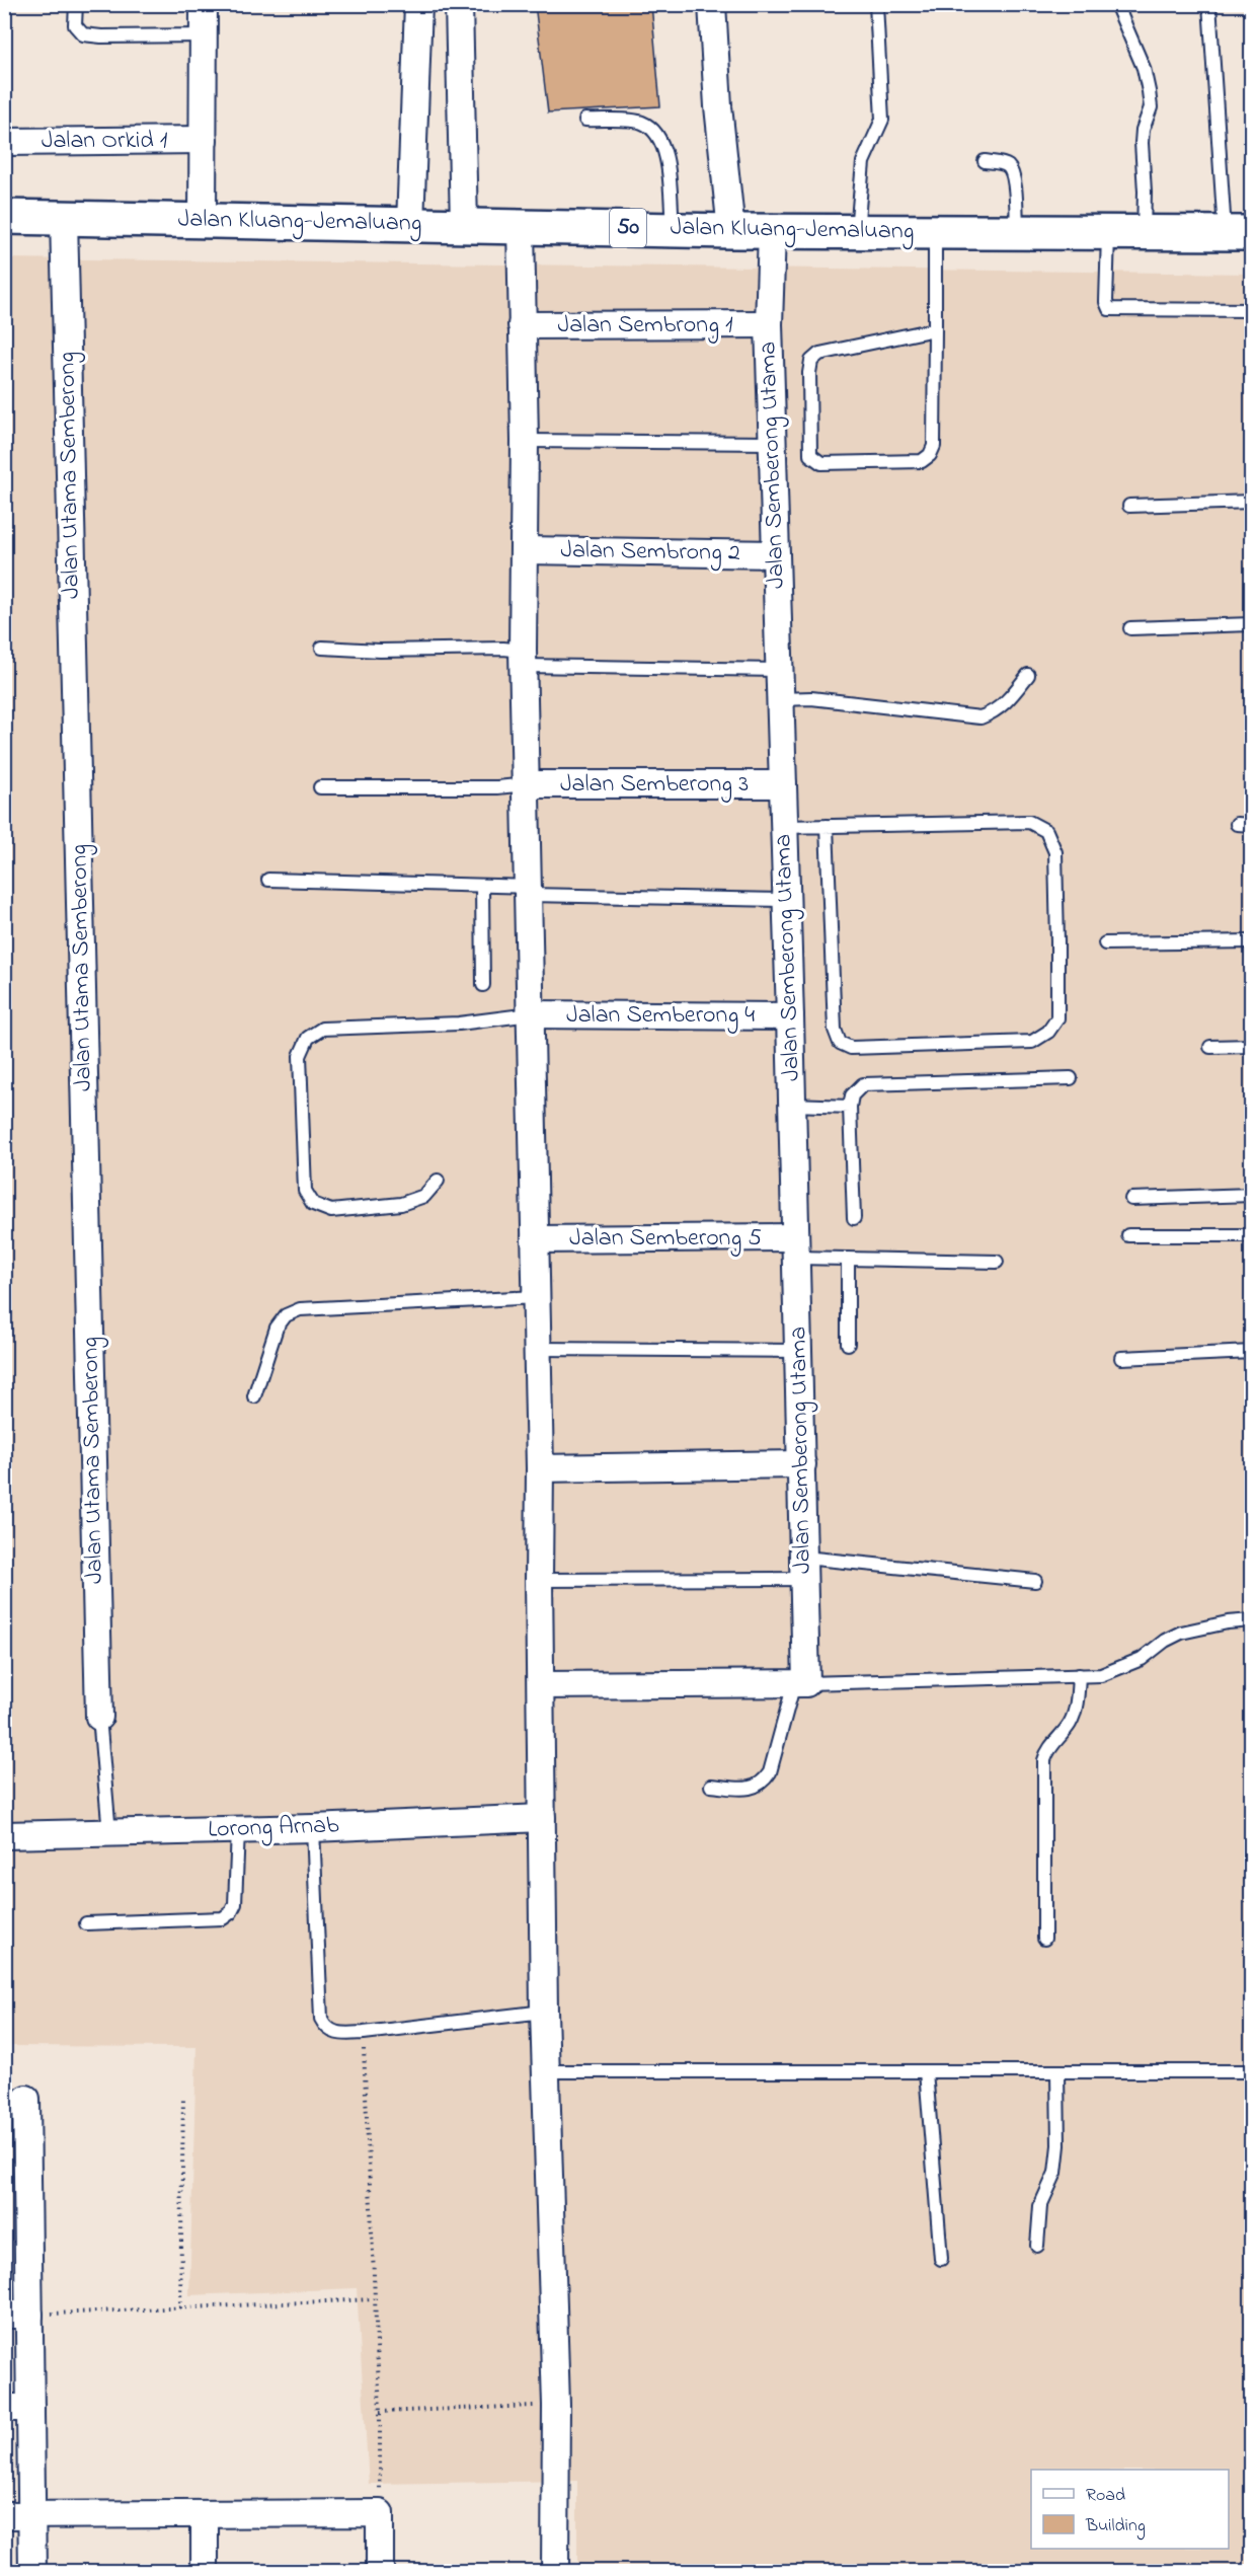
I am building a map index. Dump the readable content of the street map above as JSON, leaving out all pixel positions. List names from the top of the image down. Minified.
{"streets":{"highway":["Jalan Kluang-Jemaluang","50"],"street":["Jalan Orkid 1","Jalan Sembrong 1","Jalan Semberong Utama","Jalan Utama Semberong","Jalan Sembrong 2","Jalan Semberong 3","Jalan Semberong 4","Jalan Semberong 5","Lorong Arnab"]},"crossings":[["Jalan Kluang-Jemaluang","Jalan Semberong Utama"],["Jalan Kluang-Jemaluang","Jalan Utama Semberong"],["Jalan Sembrong 1","Jalan Semberong Utama"],["Jalan Semberong Utama","Jalan Sembrong 2"],["Jalan Semberong Utama","Jalan Semberong 3"],["Jalan Semberong Utama","Jalan Semberong 4"],["Jalan Semberong Utama","Jalan Semberong 5"]],"legend":["Road","Building"]}
